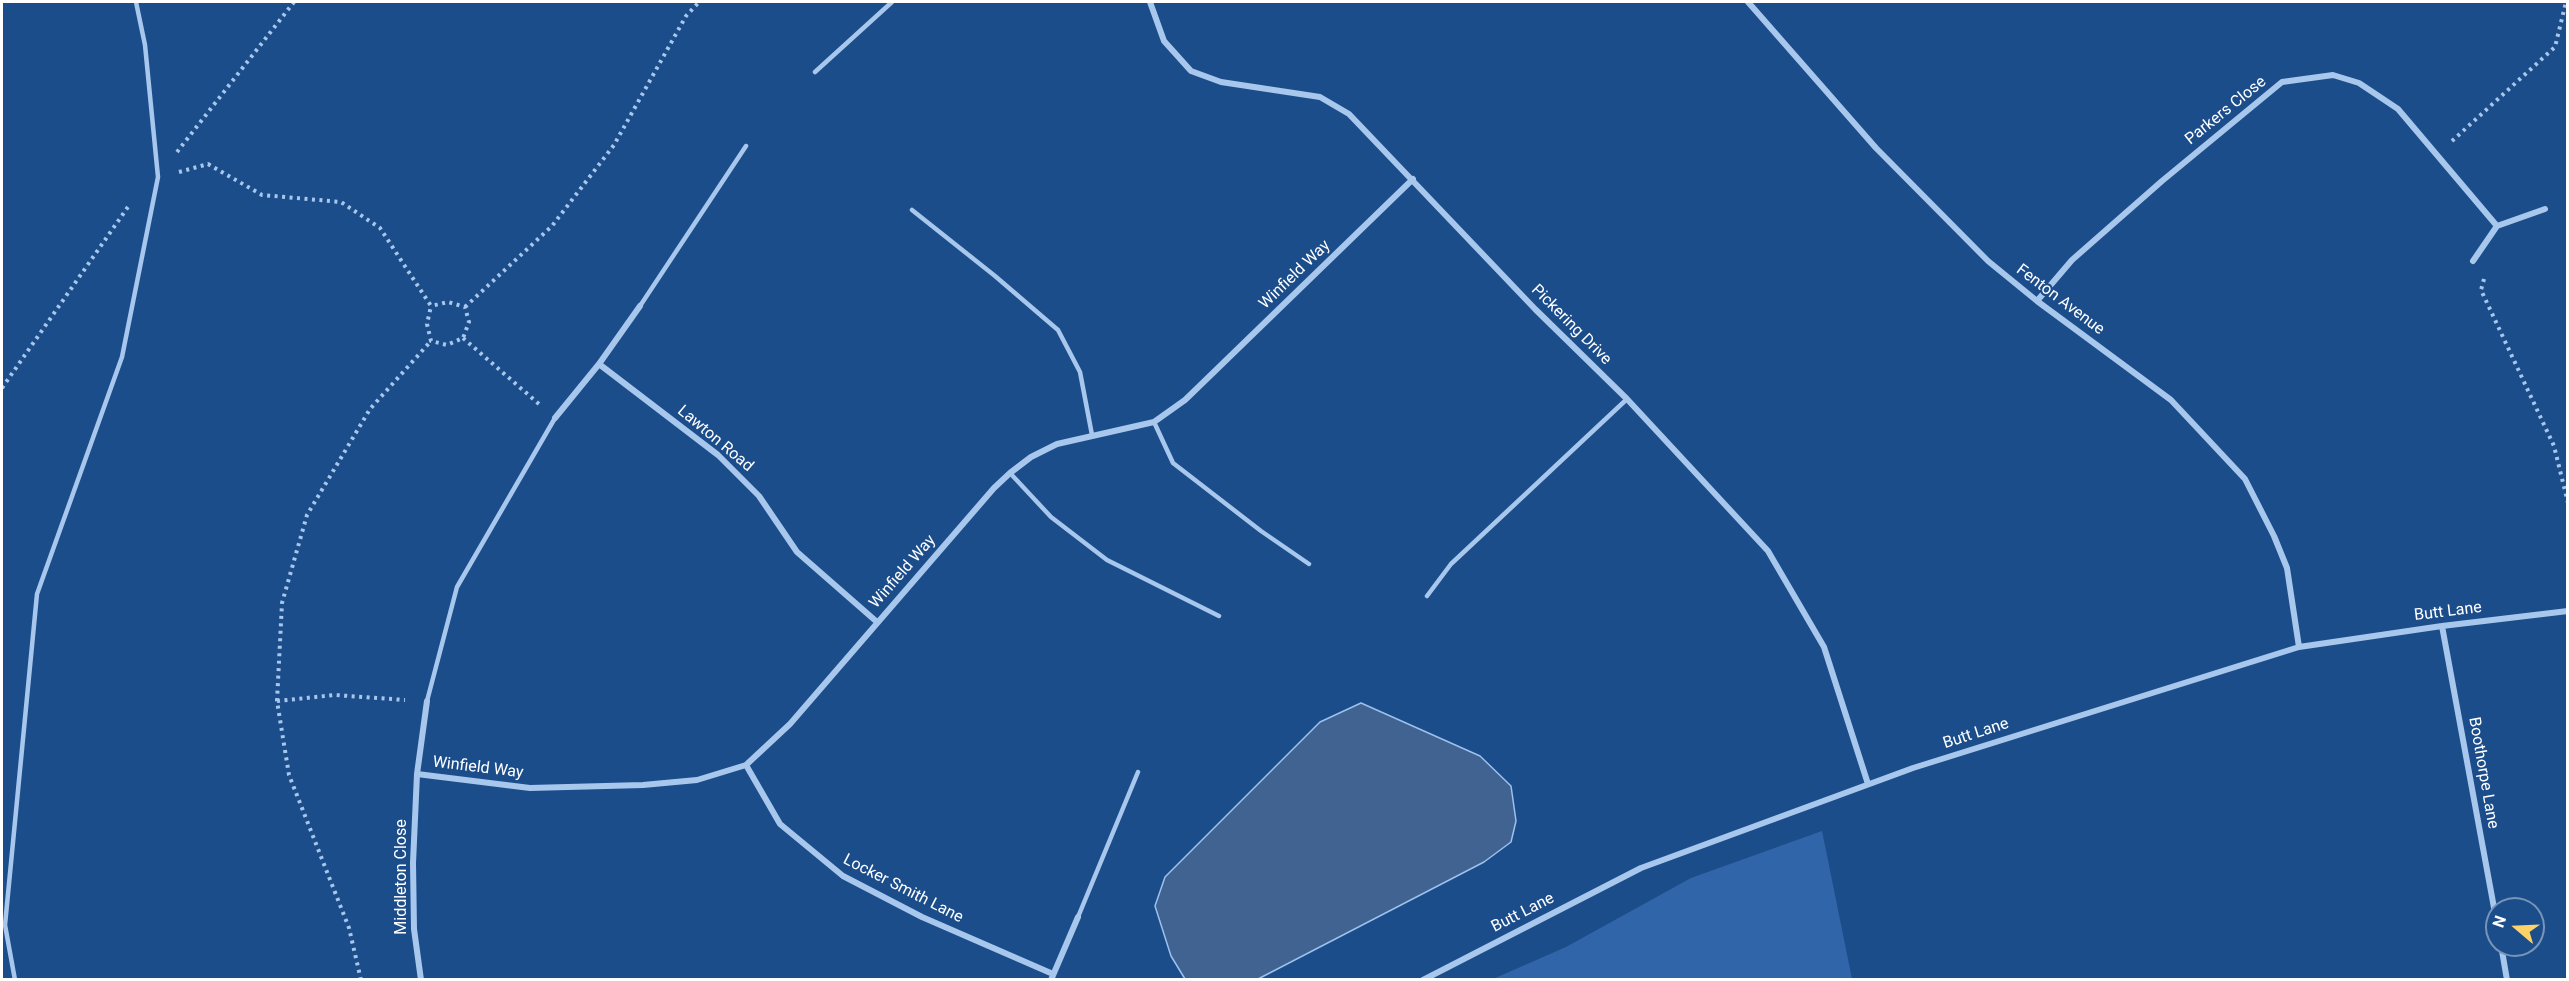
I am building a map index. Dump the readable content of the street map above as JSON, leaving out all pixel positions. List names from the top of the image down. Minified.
{"streets":{"street":["Parkers Close","Winfield Way","Fenton Avenue","Pickering Drive","Lawton Road","Butt Lane","Boothorpe Lane","Middleton Close","Locker Smith Lane"]},"crossings":[["Parkers Close","Fenton Avenue"],["Winfield Way","Pickering Drive"],["Winfield Way","Lawton Road"],["Winfield Way","Middleton Close"],["Winfield Way","Locker Smith Lane"],["Fenton Avenue","Butt Lane"],["Pickering Drive","Butt Lane"],["Butt Lane","Boothorpe Lane"]],"north":"left"}
